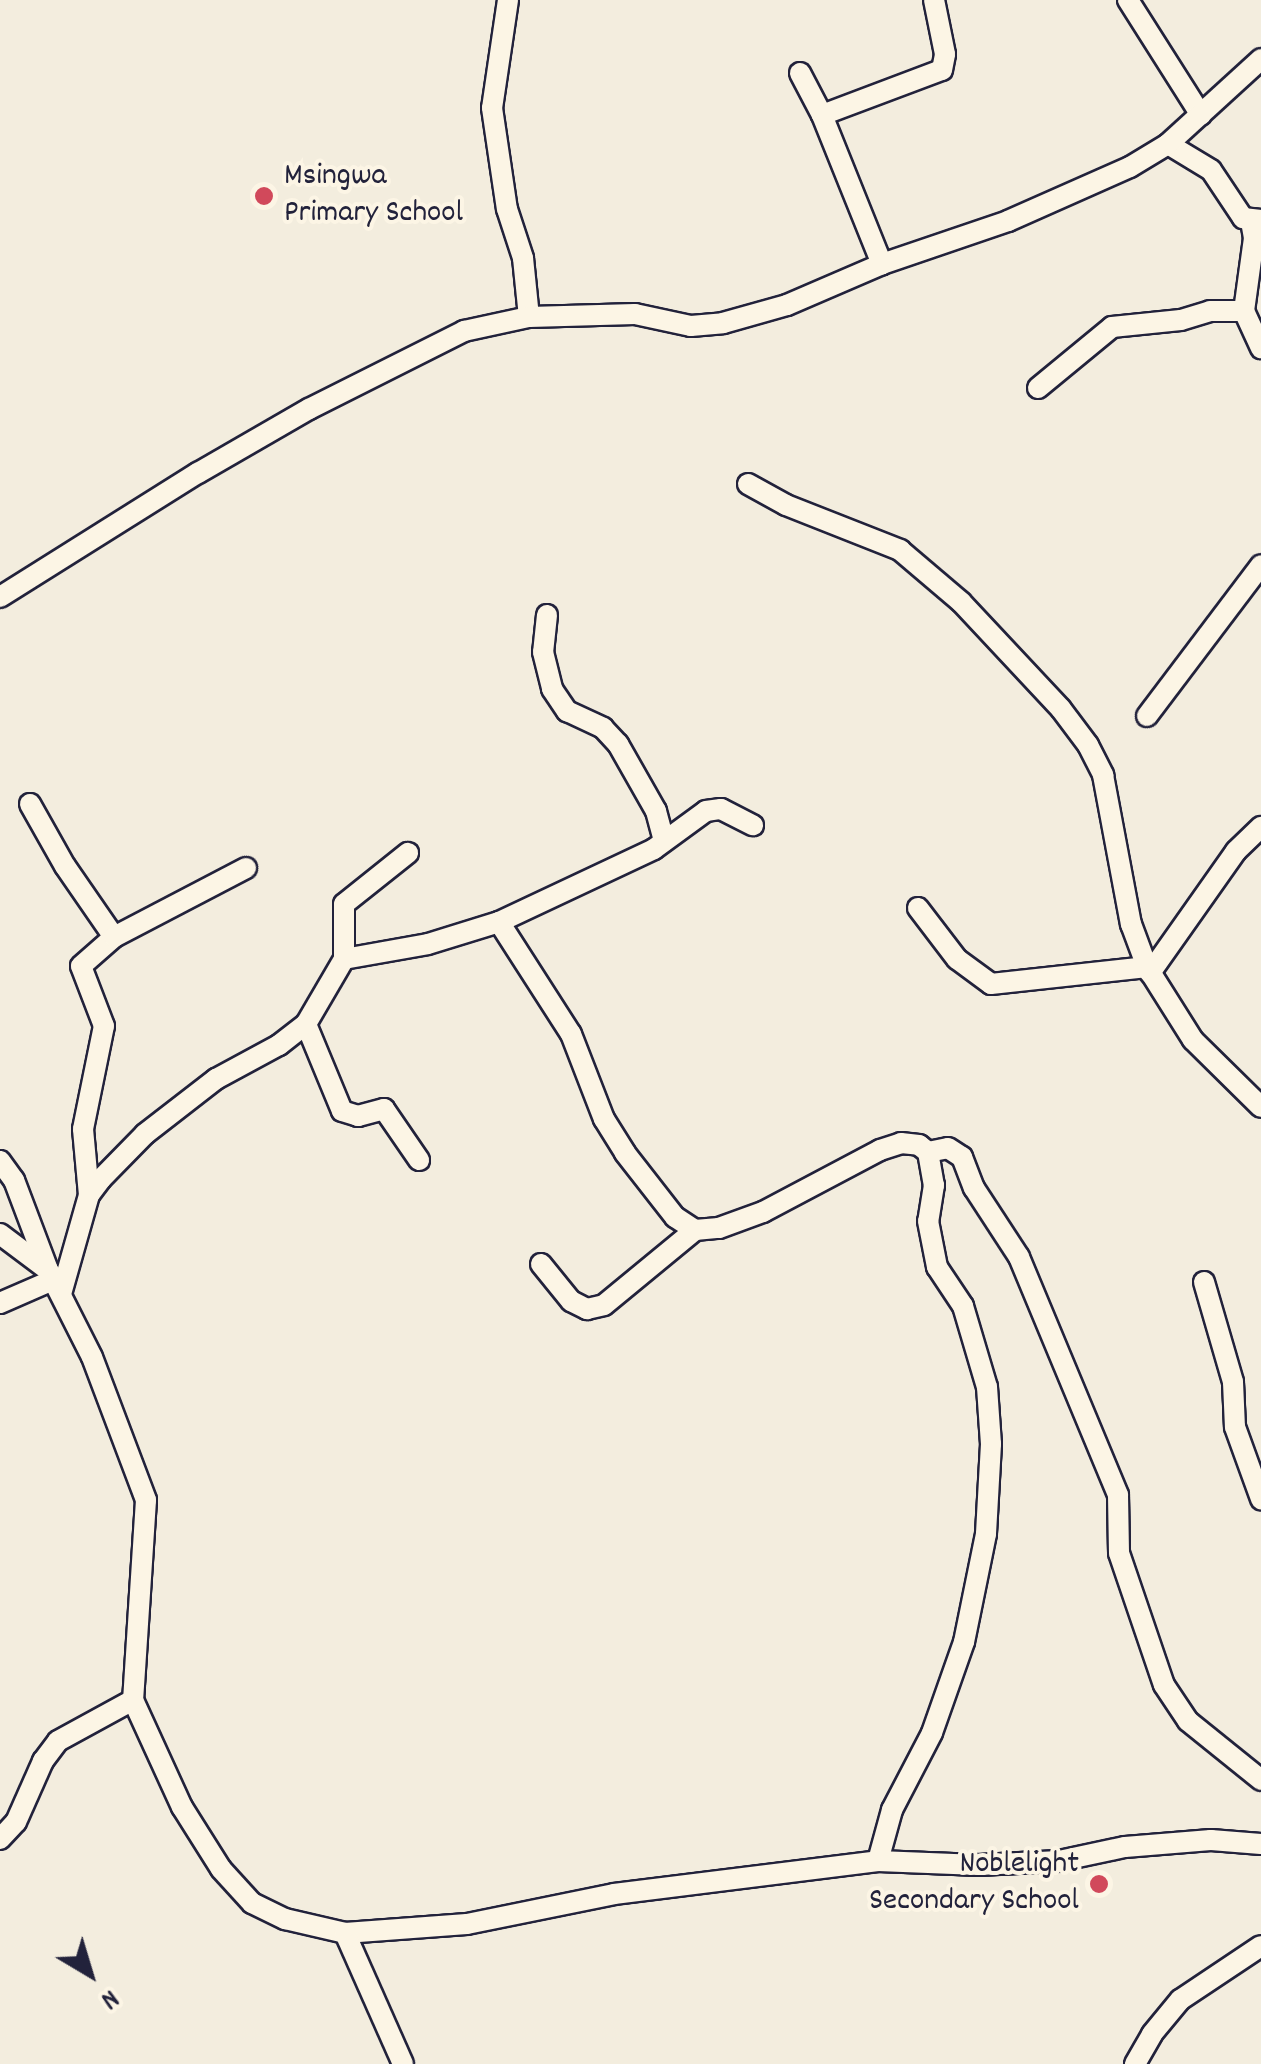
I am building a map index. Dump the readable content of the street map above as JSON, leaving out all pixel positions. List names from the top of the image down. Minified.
{"places":["Msingwa Primary School","Noblelight Secondary School"],"north":"bottom right"}
